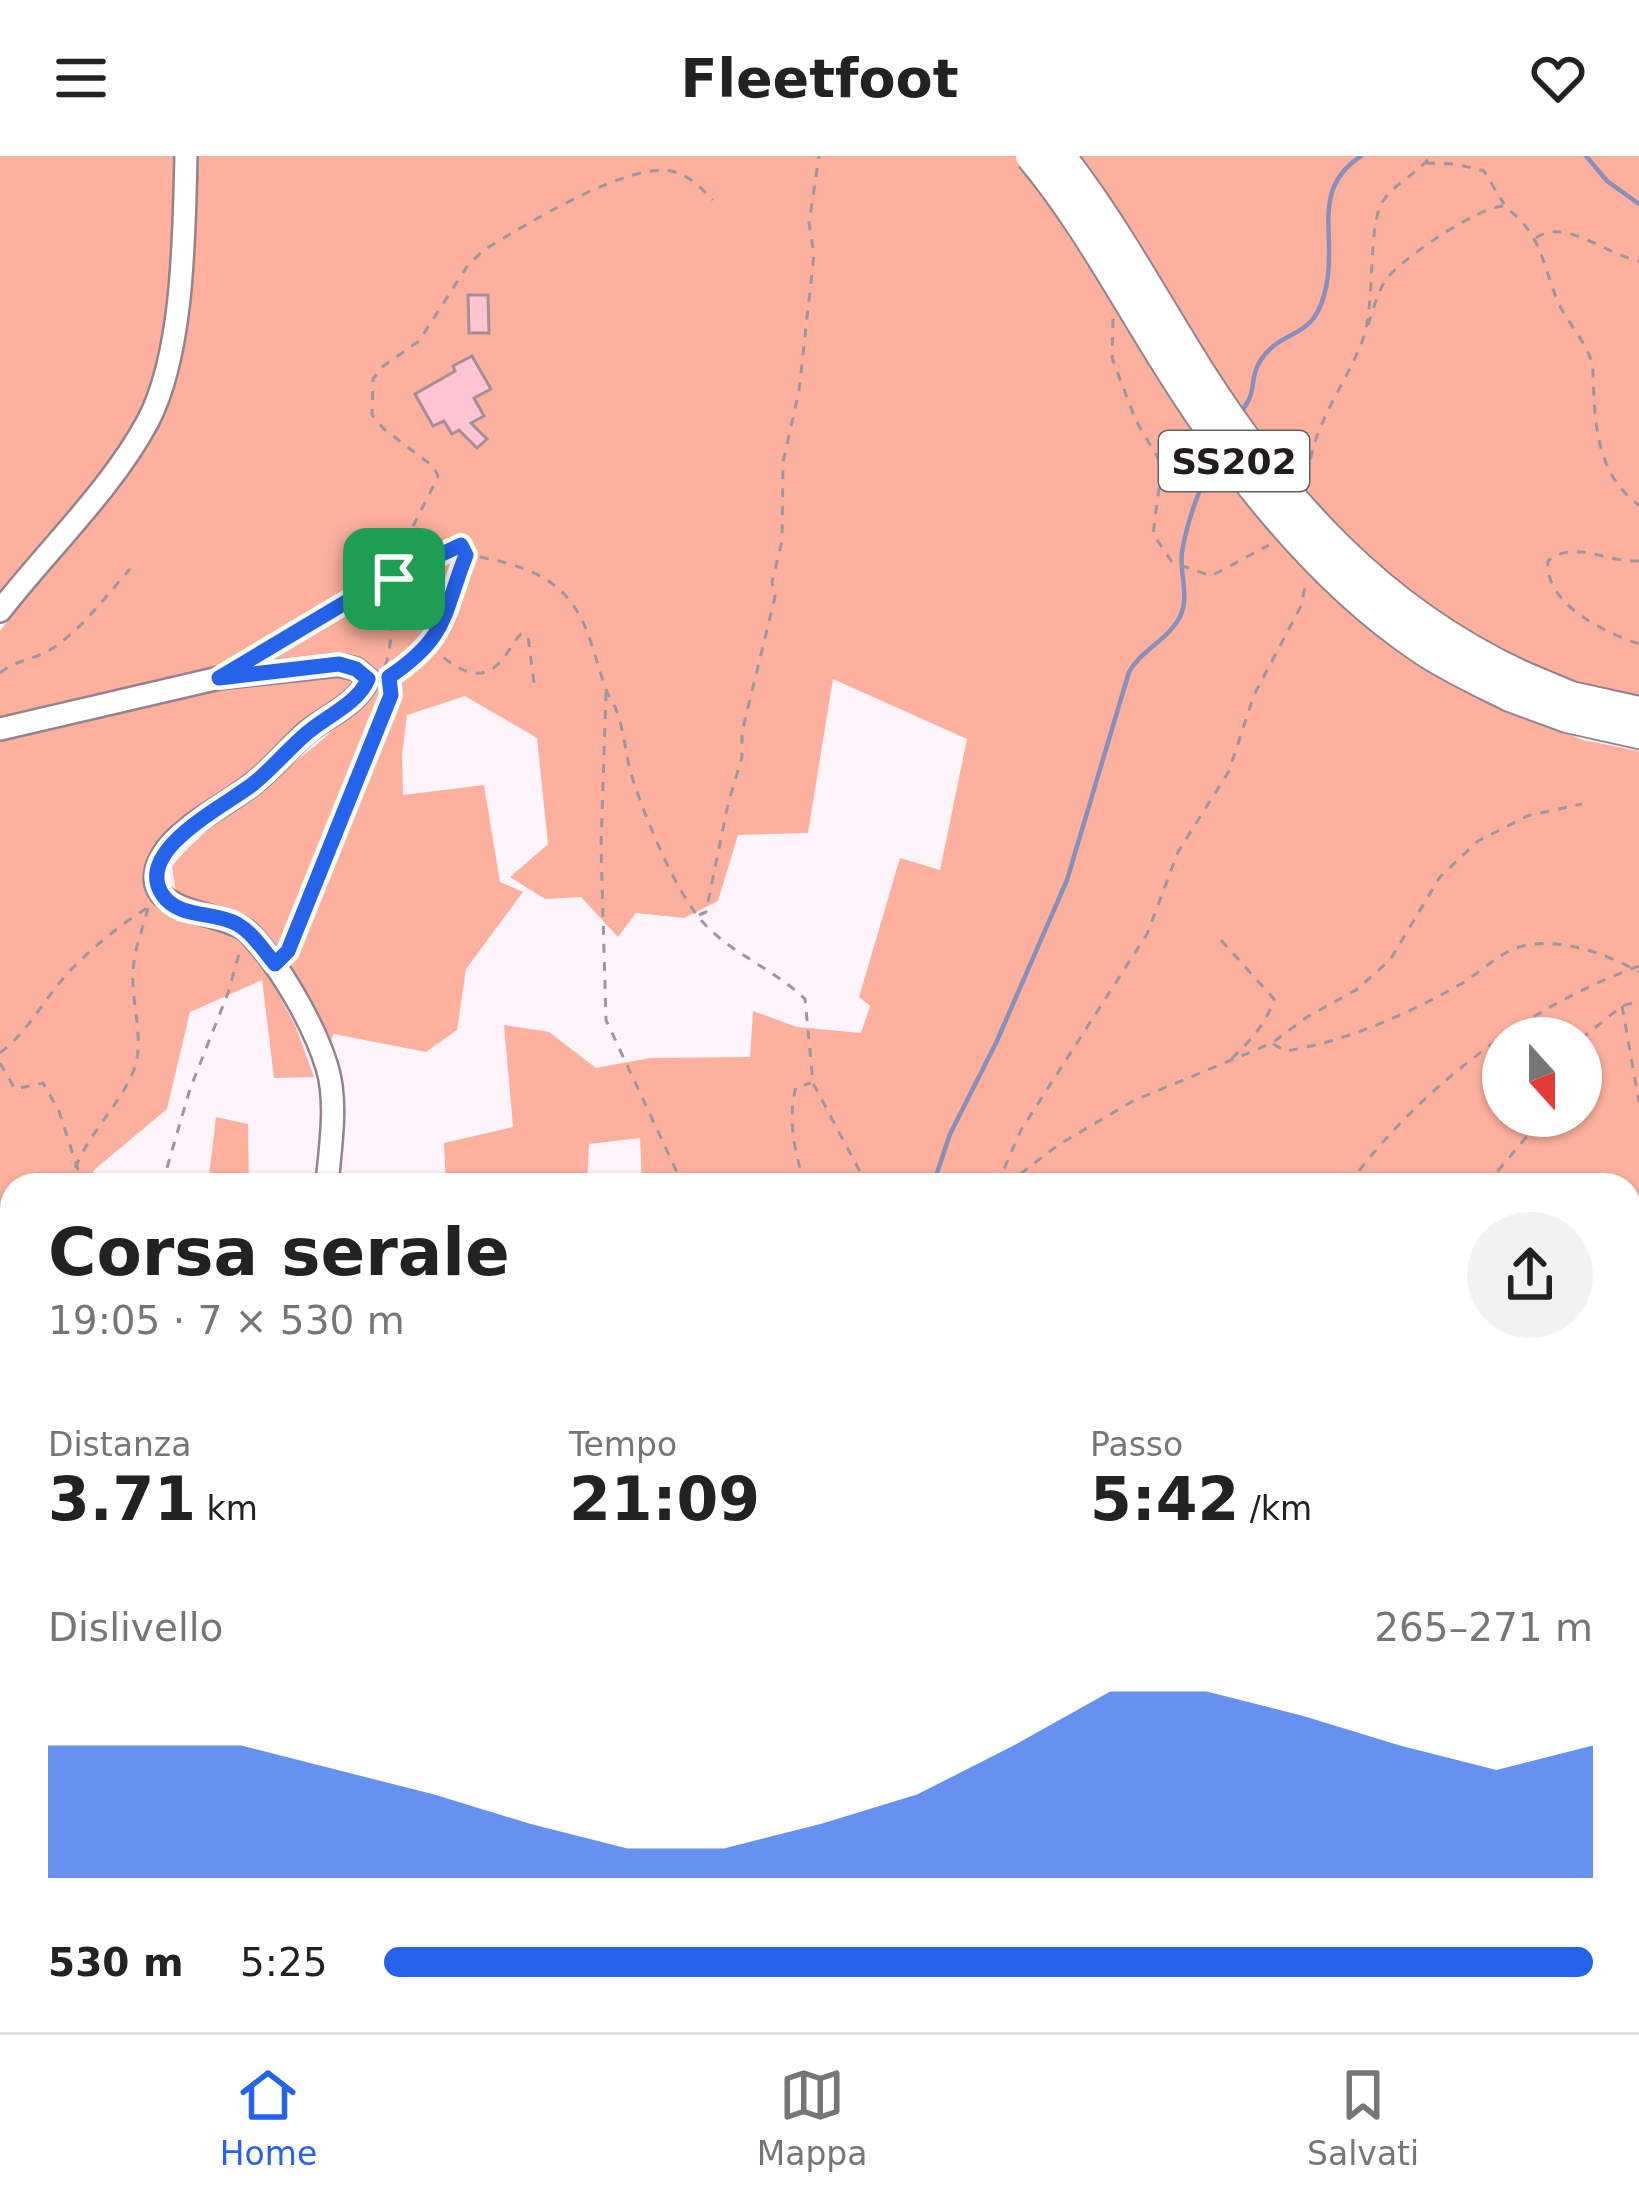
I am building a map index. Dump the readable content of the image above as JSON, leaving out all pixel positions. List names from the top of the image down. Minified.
{"streets":{"highway":["SS202"]},"north":"bottom","page":{"header":"Fleetfoot","heading":["Corsa serale","19:05 · 7 × 530 m"],"stats":[["Distanza","3.71 km"],["Tempo","21:09"],["Passo","5:42 /km"]],"chart":["Dislivello","265–271 m"],"list":[{"name":"530 m","note":"5:25"}],"tabs":["Home","Mappa","Salvati"]}}
